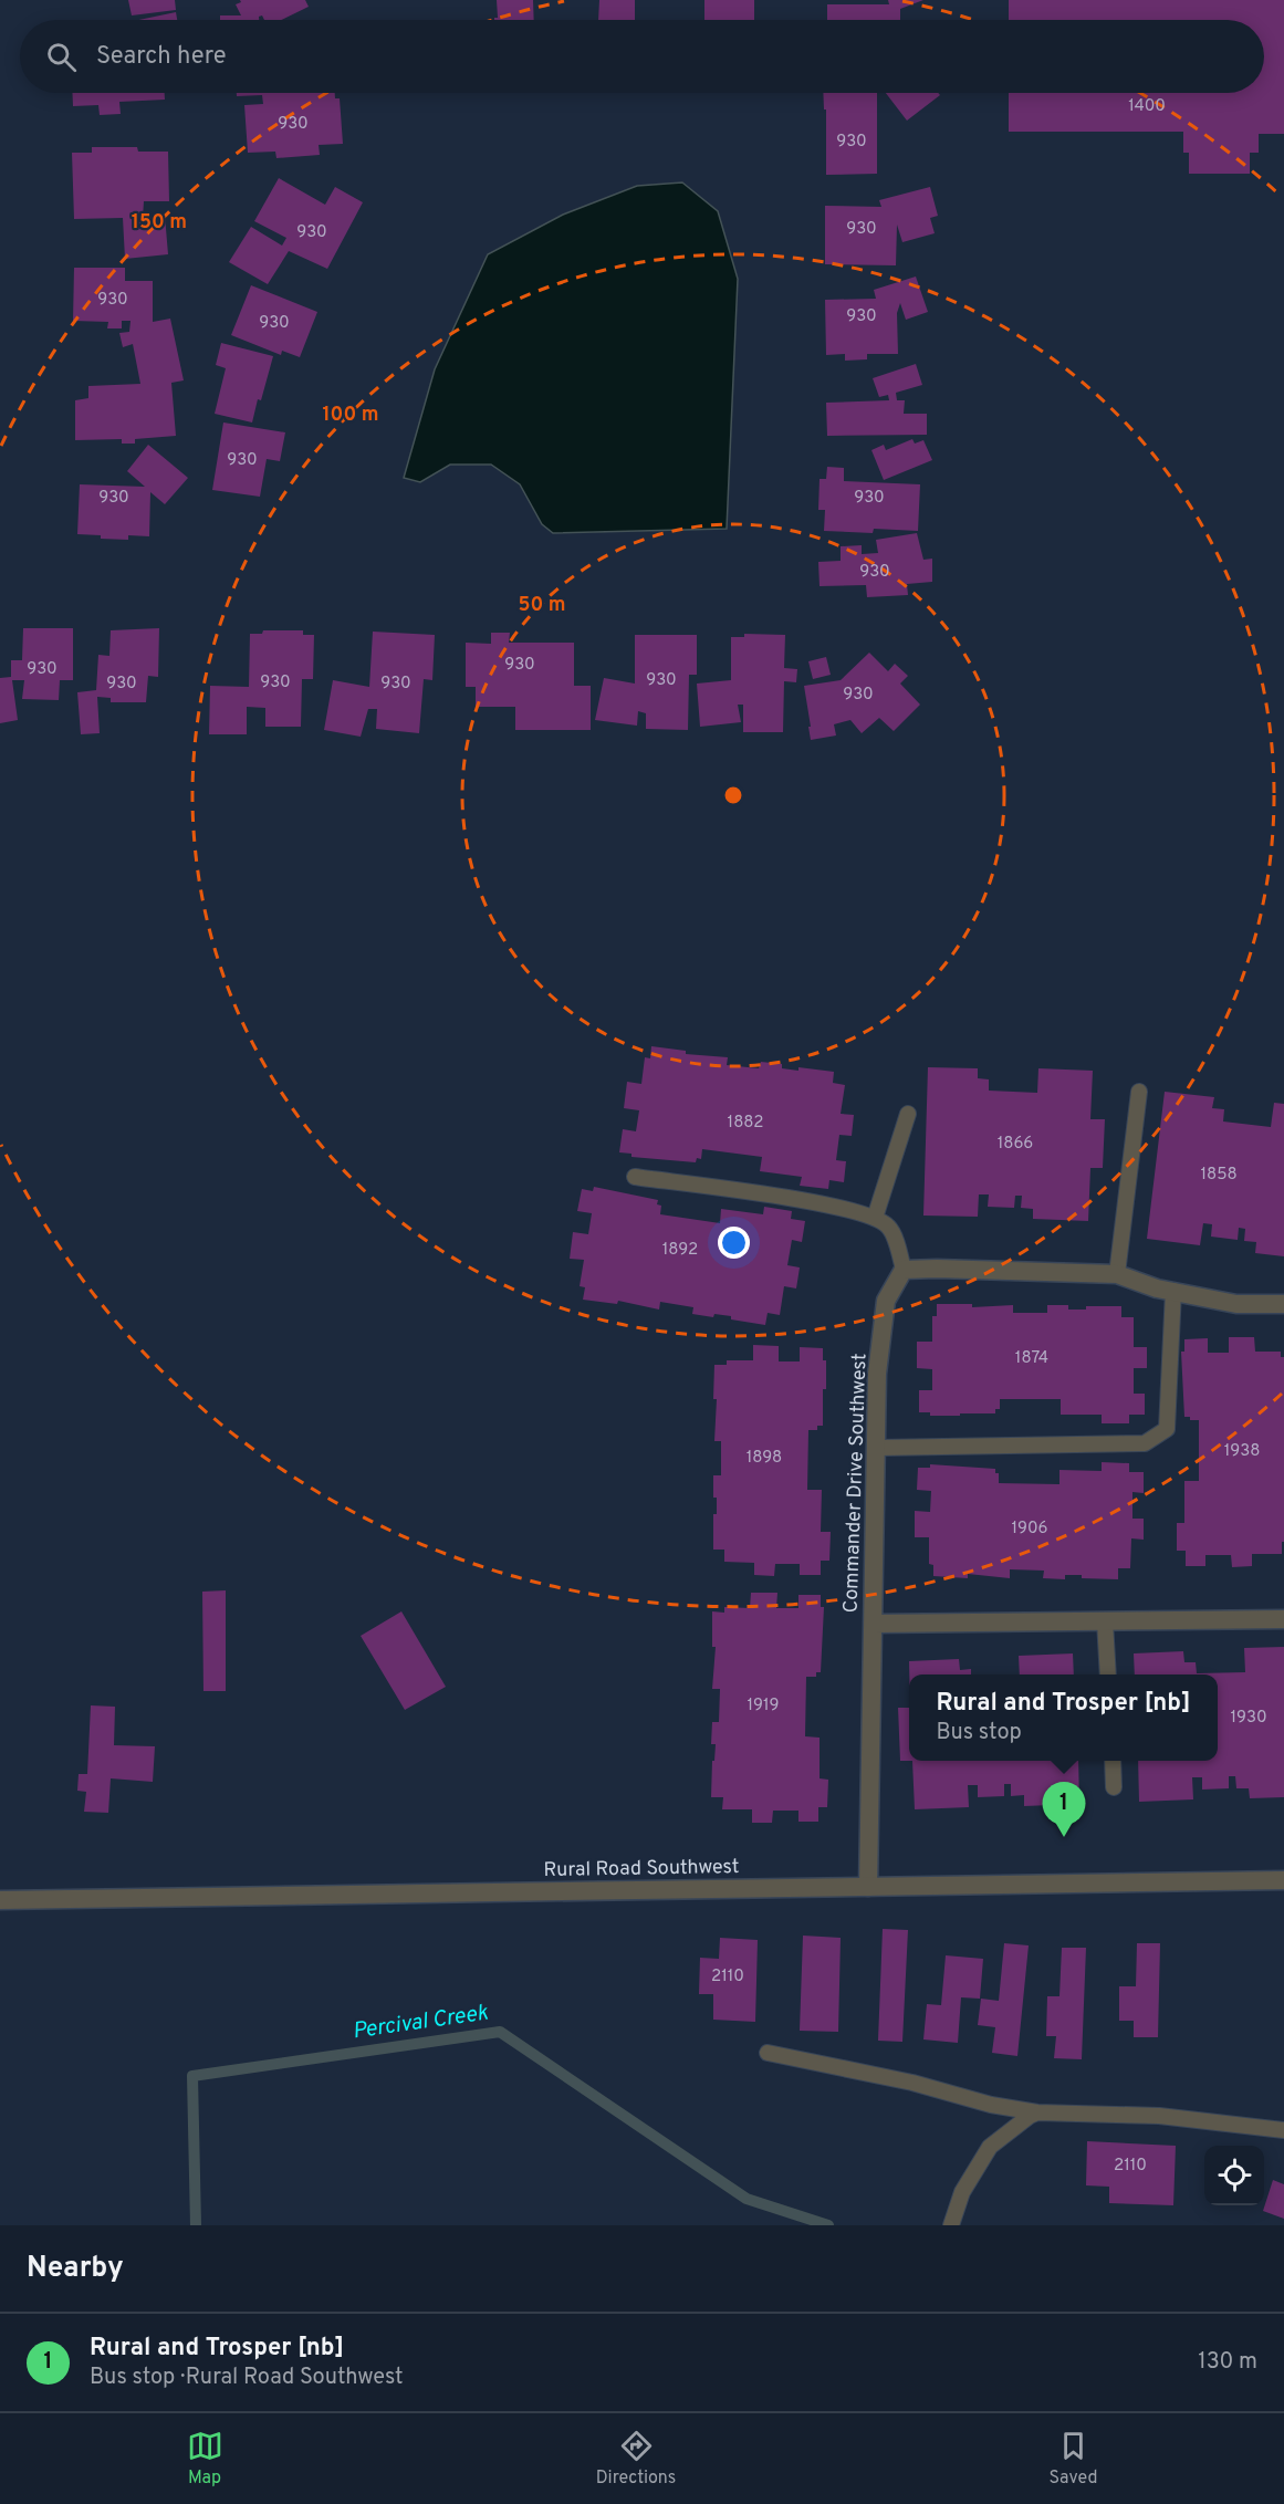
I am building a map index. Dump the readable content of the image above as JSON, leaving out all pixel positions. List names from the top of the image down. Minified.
{"streets":{"street":["Commander Drive Southwest","Rural Road Southwest"]},"crossings":[["Commander Drive Southwest","Rural Road Southwest"]],"water":["Percival Creek"],"house_numbers":["1400","930","930","930","930","930","930","930","930","930","930","930","930","930","930","930","930","930","930","1882","1866","1858","1892","1874","1938","1898","1906","1919","1930","2110","2110"],"page":{"search":"Search here","popup":["Rural and Trosper [nb]","Bus stop"],"pins":"1","heading":"Nearby","list":[{"mark":"1","name":"Rural and Trosper [nb]","note":"Bus stop · Rural Road Southwest","value":"130 m"}],"nav":["Map","Directions","Saved"]},"rings":["150 m","100 m","50 m"]}
